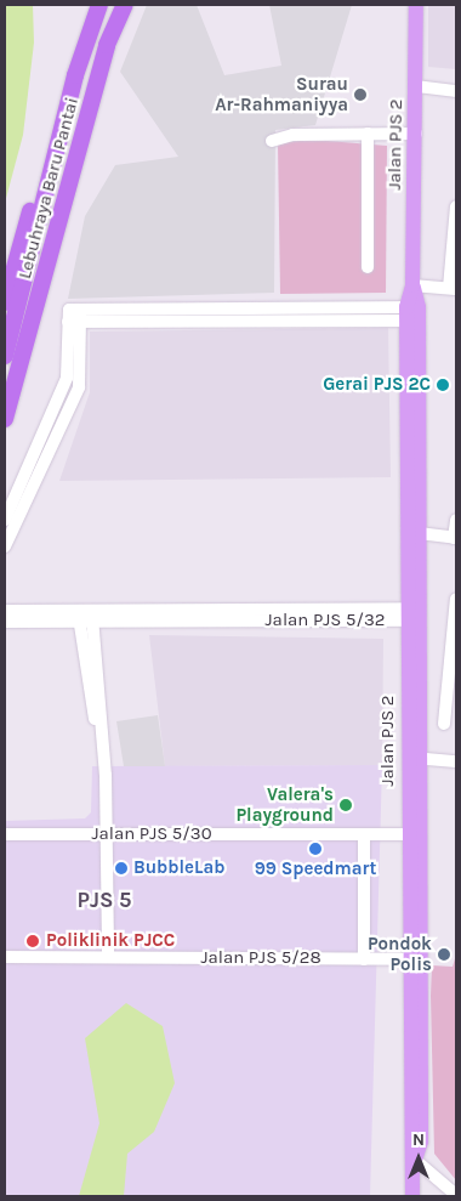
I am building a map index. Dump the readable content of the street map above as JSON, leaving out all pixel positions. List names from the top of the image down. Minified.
{"streets":{"highway":["Lebuhraya Baru Pantai"],"main road":["Jalan PJS 2"],"street":["Jalan PJS 5/32","Jalan PJS 5/30","Jalan PJS 5/28"]},"crossings":[["Jalan PJS 2","Jalan PJS 5/32"],["Jalan PJS 2","Jalan PJS 5/30"],["Jalan PJS 2","Jalan PJS 5/28"]],"districts":["PJS 5"],"places":["Surau Ar-Rahmaniyya","Gerai PJS 2C","Valera's Playground","99 Speedmart","BubbleLab","Poliklinik PJCC","Pondok Polis"],"north":"top"}
